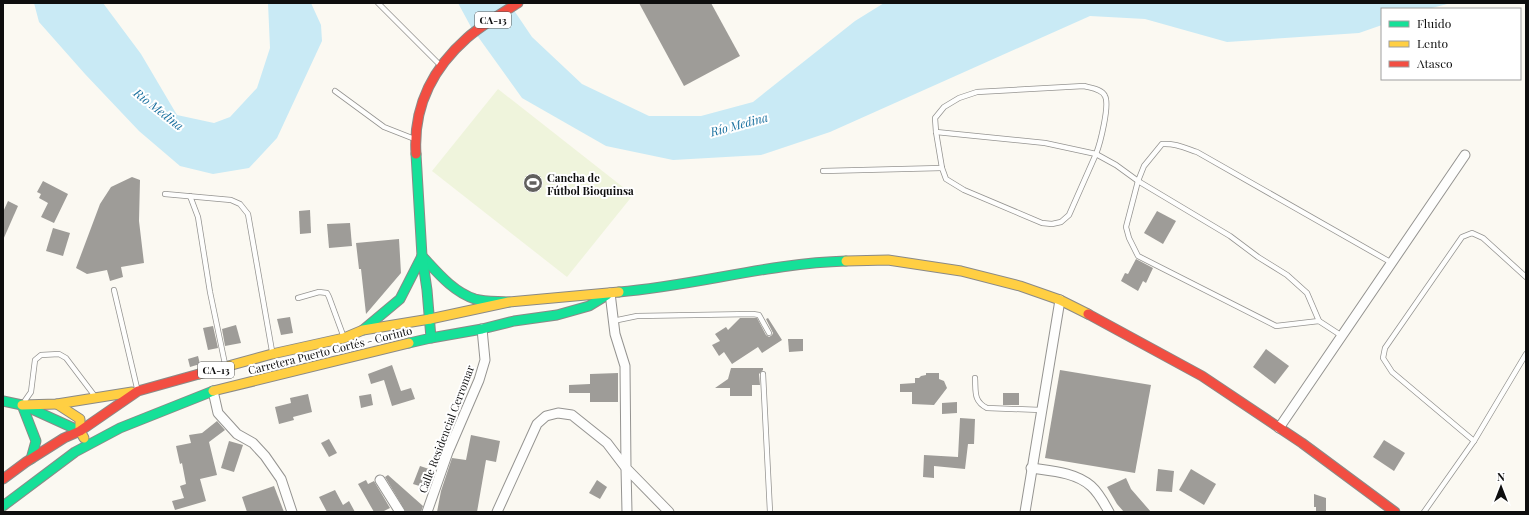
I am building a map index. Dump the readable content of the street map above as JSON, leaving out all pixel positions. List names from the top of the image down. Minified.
{"streets":{"main road":["CA-13","Carretera Puerto Cortés - Corinto"],"street":["Calle Residencial Cerromar"]},"crossings":[["CA-13","Carretera Puerto Cortés - Corinto"],["Carretera Puerto Cortés - Corinto","Calle Residencial Cerromar"]],"water":["Río Medina"],"places":{"sports":["Cancha de Fútbol Bioquinsa"]},"legend":["Fluido","Lento","Atasco"],"north":"top"}
